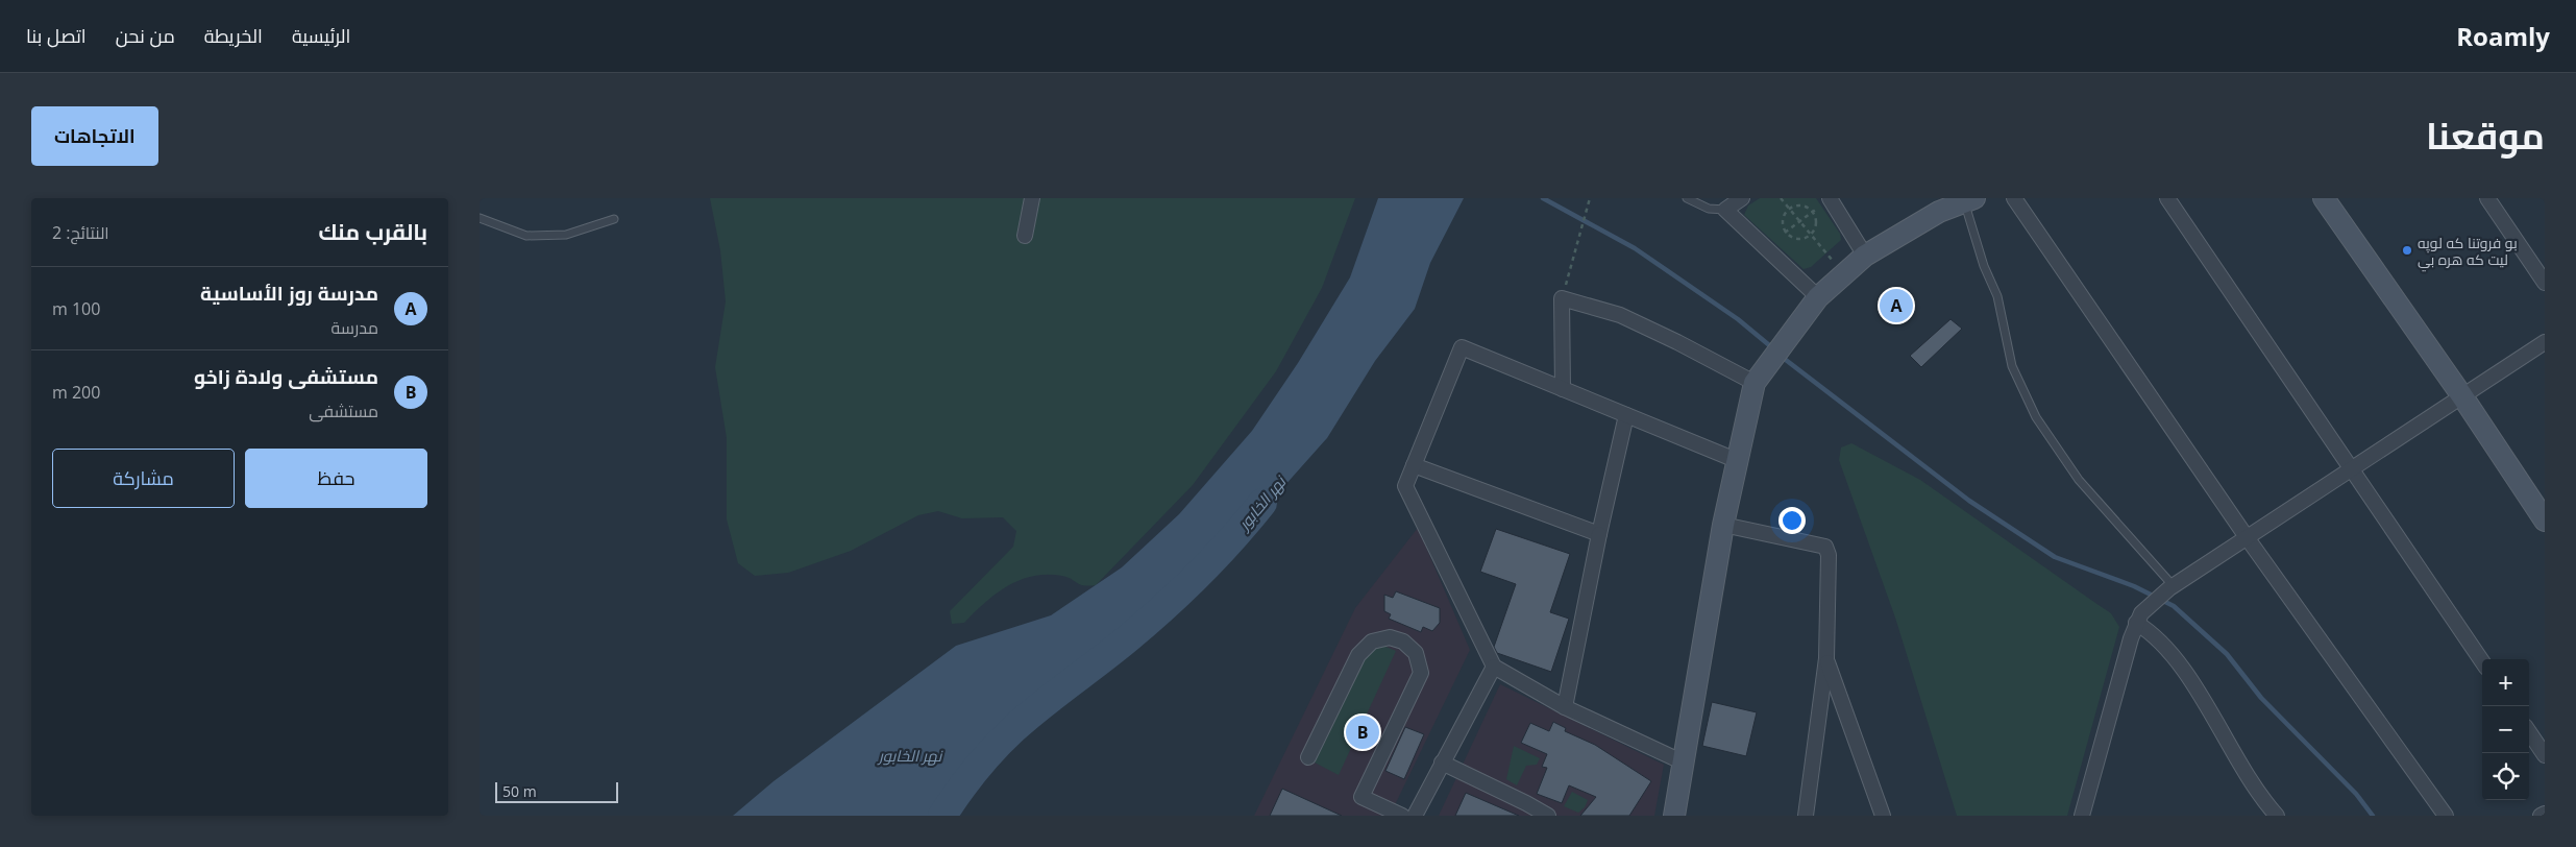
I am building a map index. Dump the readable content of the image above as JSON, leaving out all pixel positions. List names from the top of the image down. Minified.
{"water":["نهر الخابور"],"places":["بو فروتنا كه لوپه ليت كه هره بي"],"scale_bar":"50 m","page":{"header":"Roamly","nav":["الرئيسية","الخريطة","من نحن","اتصل بنا"],"title":"موقعنا","buttons":["الاتجاهات",["حفظ","مشاركة"]],"heading":["بالقرب منك","النتائج: 2"],"list":[{"mark":"A","name":"مدرسة روز الأساسية","note":"مدرسة","value":"100 m"},{"mark":"B","name":"مستشفى ولادة زاخو","note":"مستشفى","value":"200 m"}],"pins":["A","B"],"map_buttons":["+","−"],"scale":"50 m"}}
